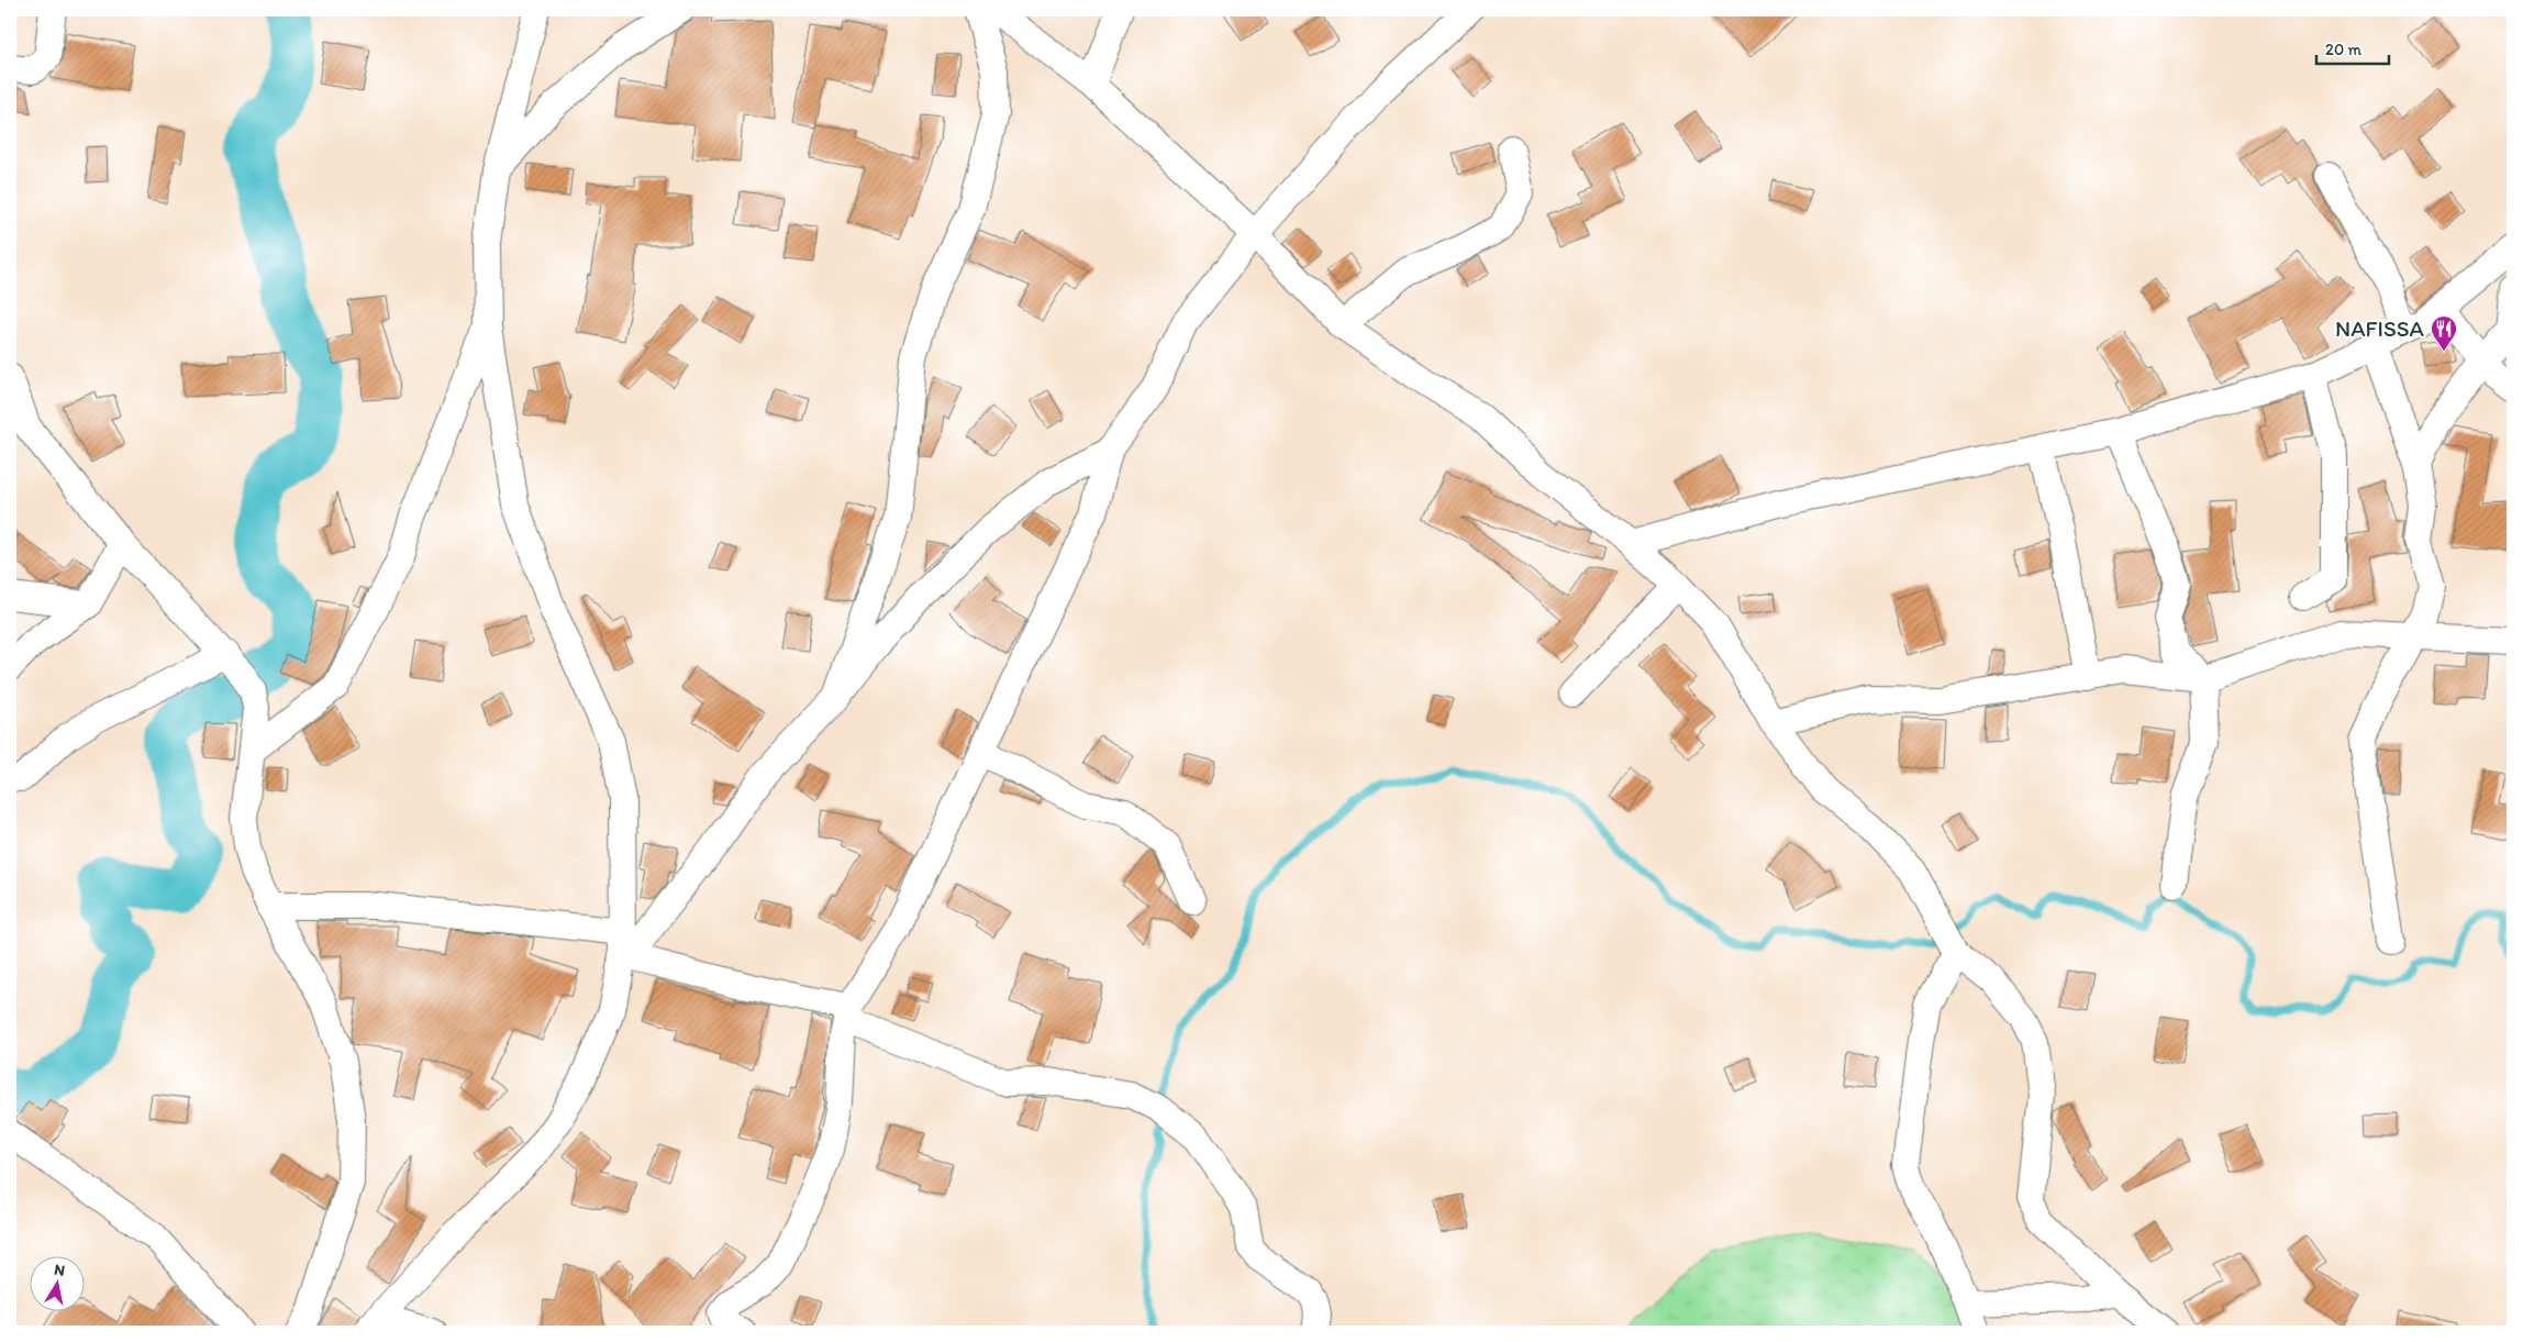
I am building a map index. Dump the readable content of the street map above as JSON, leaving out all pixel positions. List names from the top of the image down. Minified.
{"places":{"restaurant":["NAFISSA"]},"scale_bar":"20 m","north":"top"}
